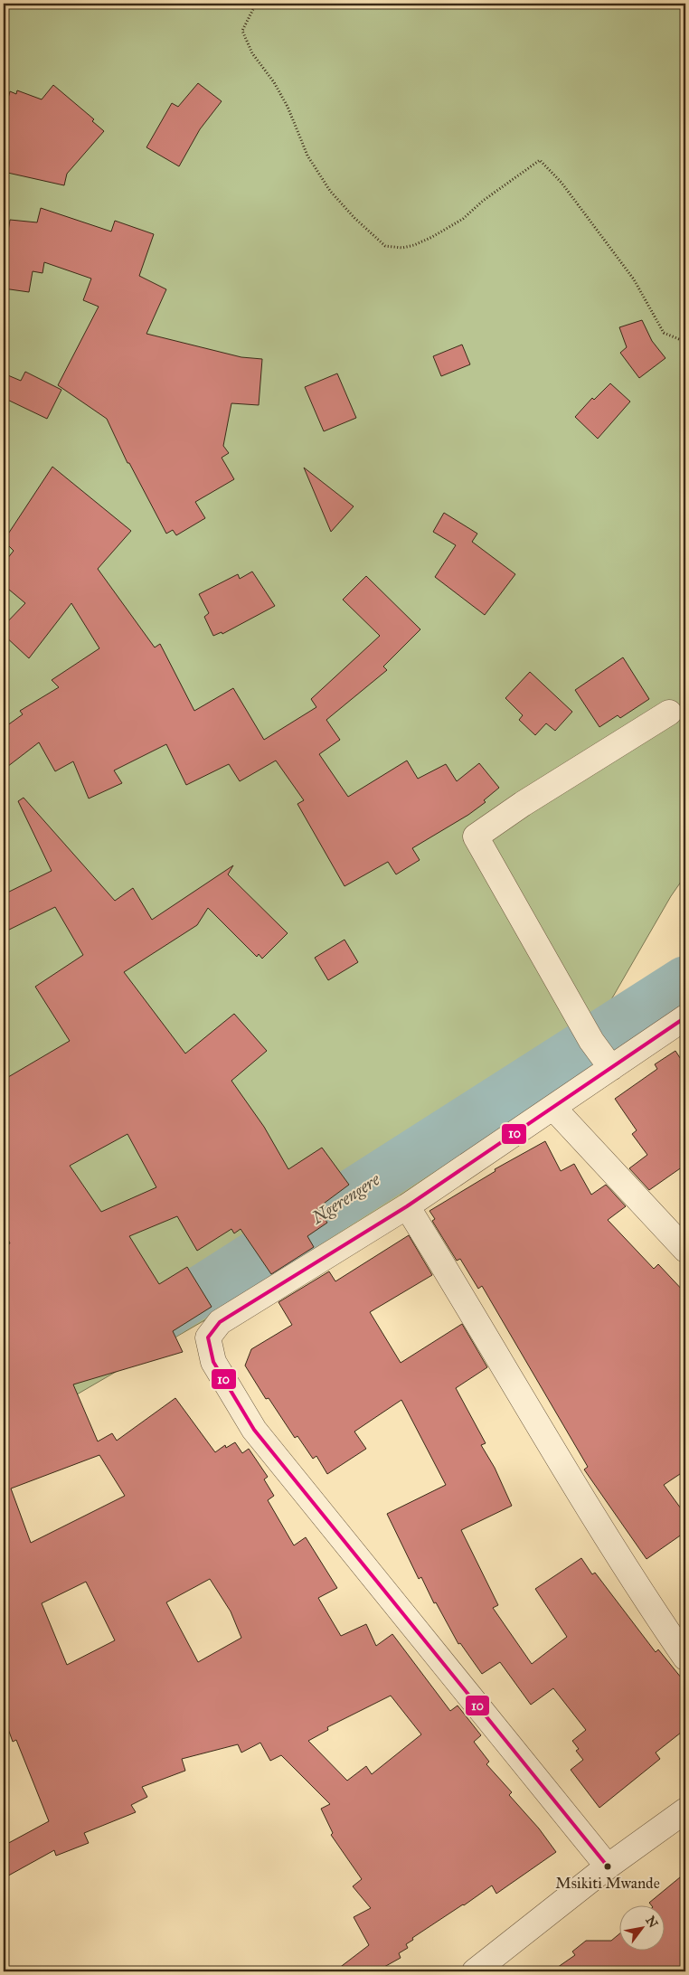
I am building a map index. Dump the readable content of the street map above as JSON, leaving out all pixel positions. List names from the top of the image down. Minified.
{"water":["Ngerengere"],"places":["Msikiti Mwande"],"lines":["transit line 10"],"north":"top right"}
